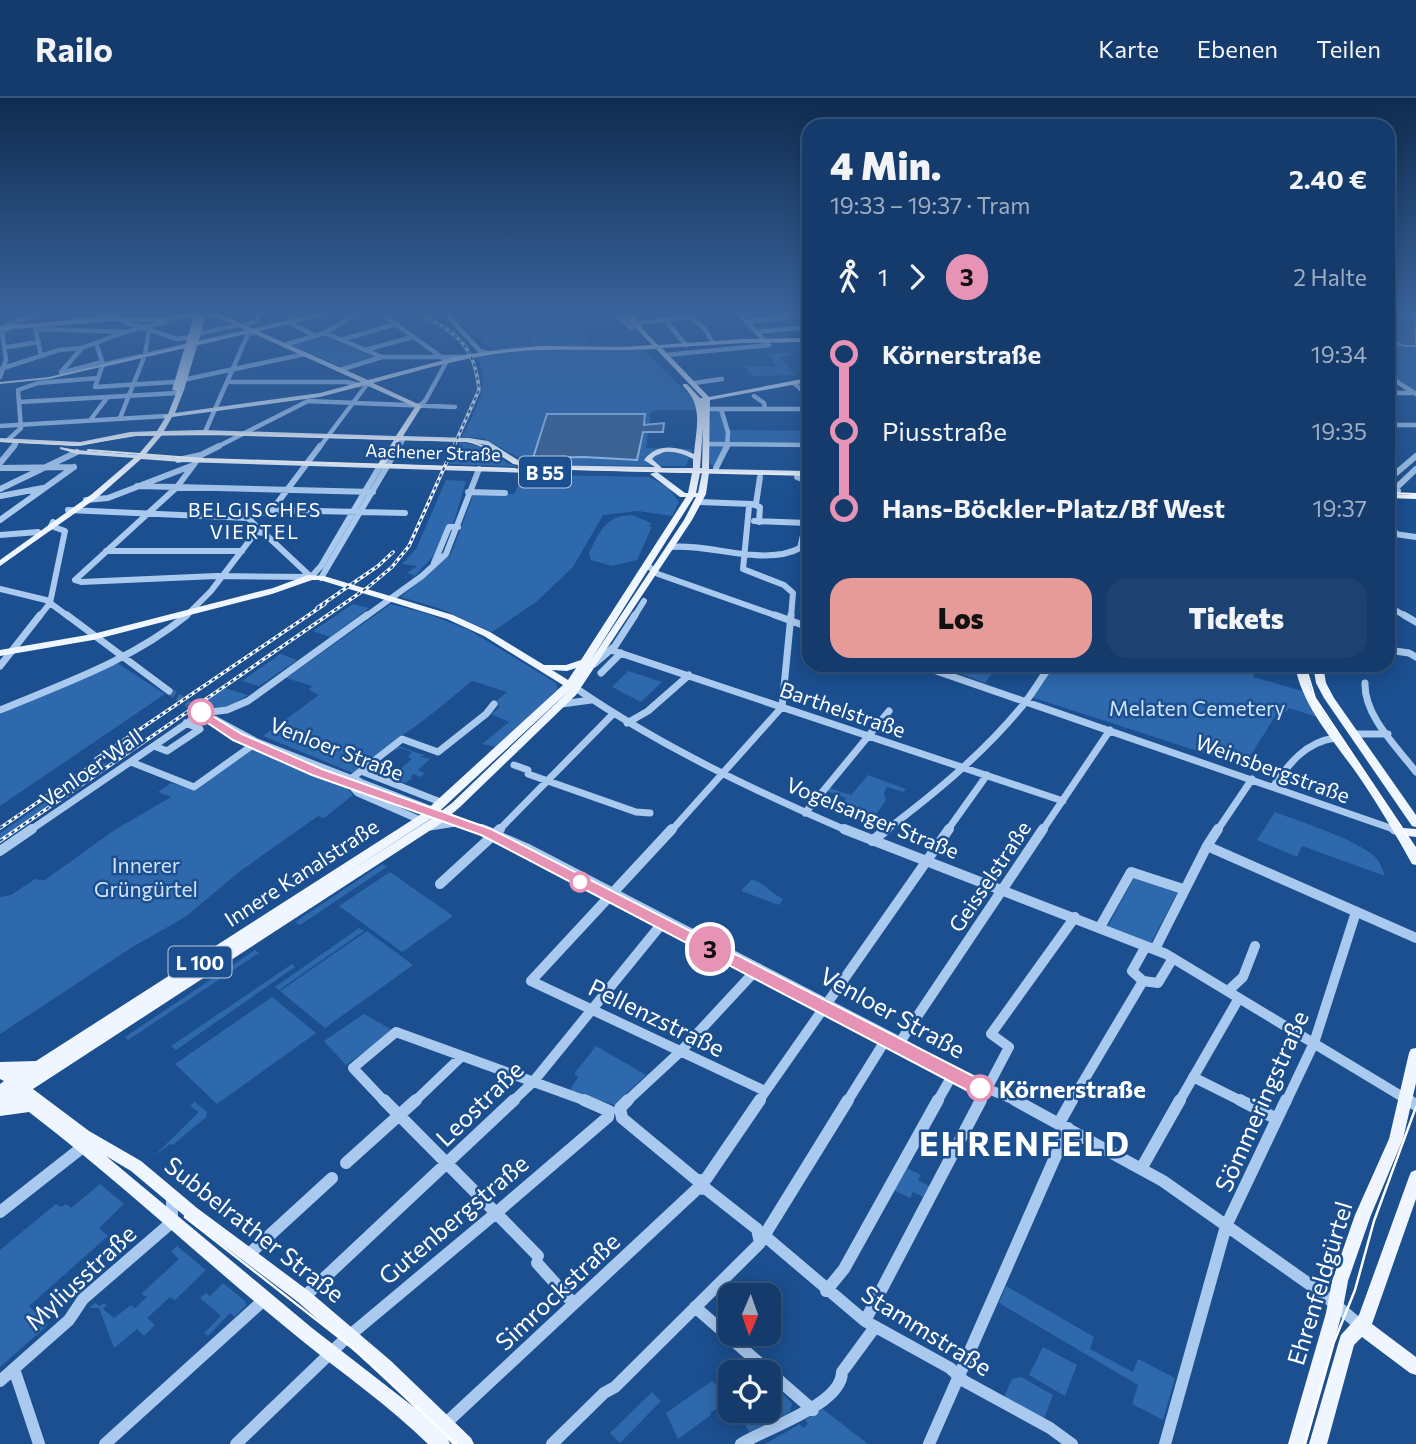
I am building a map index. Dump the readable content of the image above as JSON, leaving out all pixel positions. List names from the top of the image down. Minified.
{"streets":{"main road":["Aachener Straße","B 55","Venloer Straße","Weinsbergstraße","Vogelsanger Straße","Innere Kanalstraße","L 100","Subbelrather Straße","Ehrenfeldgürtel"],"street":["Barthelstraße","Venloer Wall","Geisselstraße","Pellenzstraße","Sömmeringstraße","Leostraße","Gutenbergstraße","Myliusstraße","Simrockstraße","Stammstraße"]},"crossings":[["Aachener Straße","Innere Kanalstraße"],["Aachener Straße","L 100"],["Barthelstraße","Innere Kanalstraße"],["Barthelstraße","Geisselstraße"],["Barthelstraße","Simrockstraße"],["Venloer Straße","Venloer Wall"],["Venloer Straße","Innere Kanalstraße"],["Venloer Straße","Geisselstraße"],["Venloer Straße","Pellenzstraße"],["Venloer Straße","Sömmeringstraße"],["Venloer Straße","Leostraße"],["Venloer Straße","Ehrenfeldgürtel"],["Venloer Straße","Simrockstraße"],["Weinsbergstraße","Geisselstraße"],["Vogelsanger Straße","Innere Kanalstraße"],["Vogelsanger Straße","Geisselstraße"],["Vogelsanger Straße","Sömmeringstraße"],["Vogelsanger Straße","Ehrenfeldgürtel"],["Vogelsanger Straße","Simrockstraße"],["Innere Kanalstraße","L 100"],["Innere Kanalstraße","Subbelrather Straße"],["Pellenzstraße","Leostraße"],["Pellenzstraße","Simrockstraße"],["Pellenzstraße","Stammstraße"],["Leostraße","Gutenbergstraße"],["Leostraße","Subbelrather Straße"],["Gutenbergstraße","Subbelrather Straße"],["Subbelrather Straße","Myliusstraße"],["Subbelrather Straße","Simrockstraße"],["Simrockstraße","Stammstraße"]],"districts":["BELGISCHES VIERTEL","EHRENFELD"],"parks":["Melaten Cemetery","Innerer Grüngürtel"],"places":["Körnerstraße"],"lines":["tram line 3"],"north":"bottom","page":{"header":"Railo","nav":["Karte","Ebenen","Teilen"],"on_map":"3","heading":["4 Min.","19:33 – 19:37 · Tram","2.40 €"],"legs":["1","3","2 Halte"],"list":[{"name":"Körnerstraße","value":"19:34"},{"name":"Piusstraße","value":"19:35"},{"name":"Hans-Böckler-Platz/Bf West","value":"19:37"}],"buttons":["Los","Tickets"]}}
